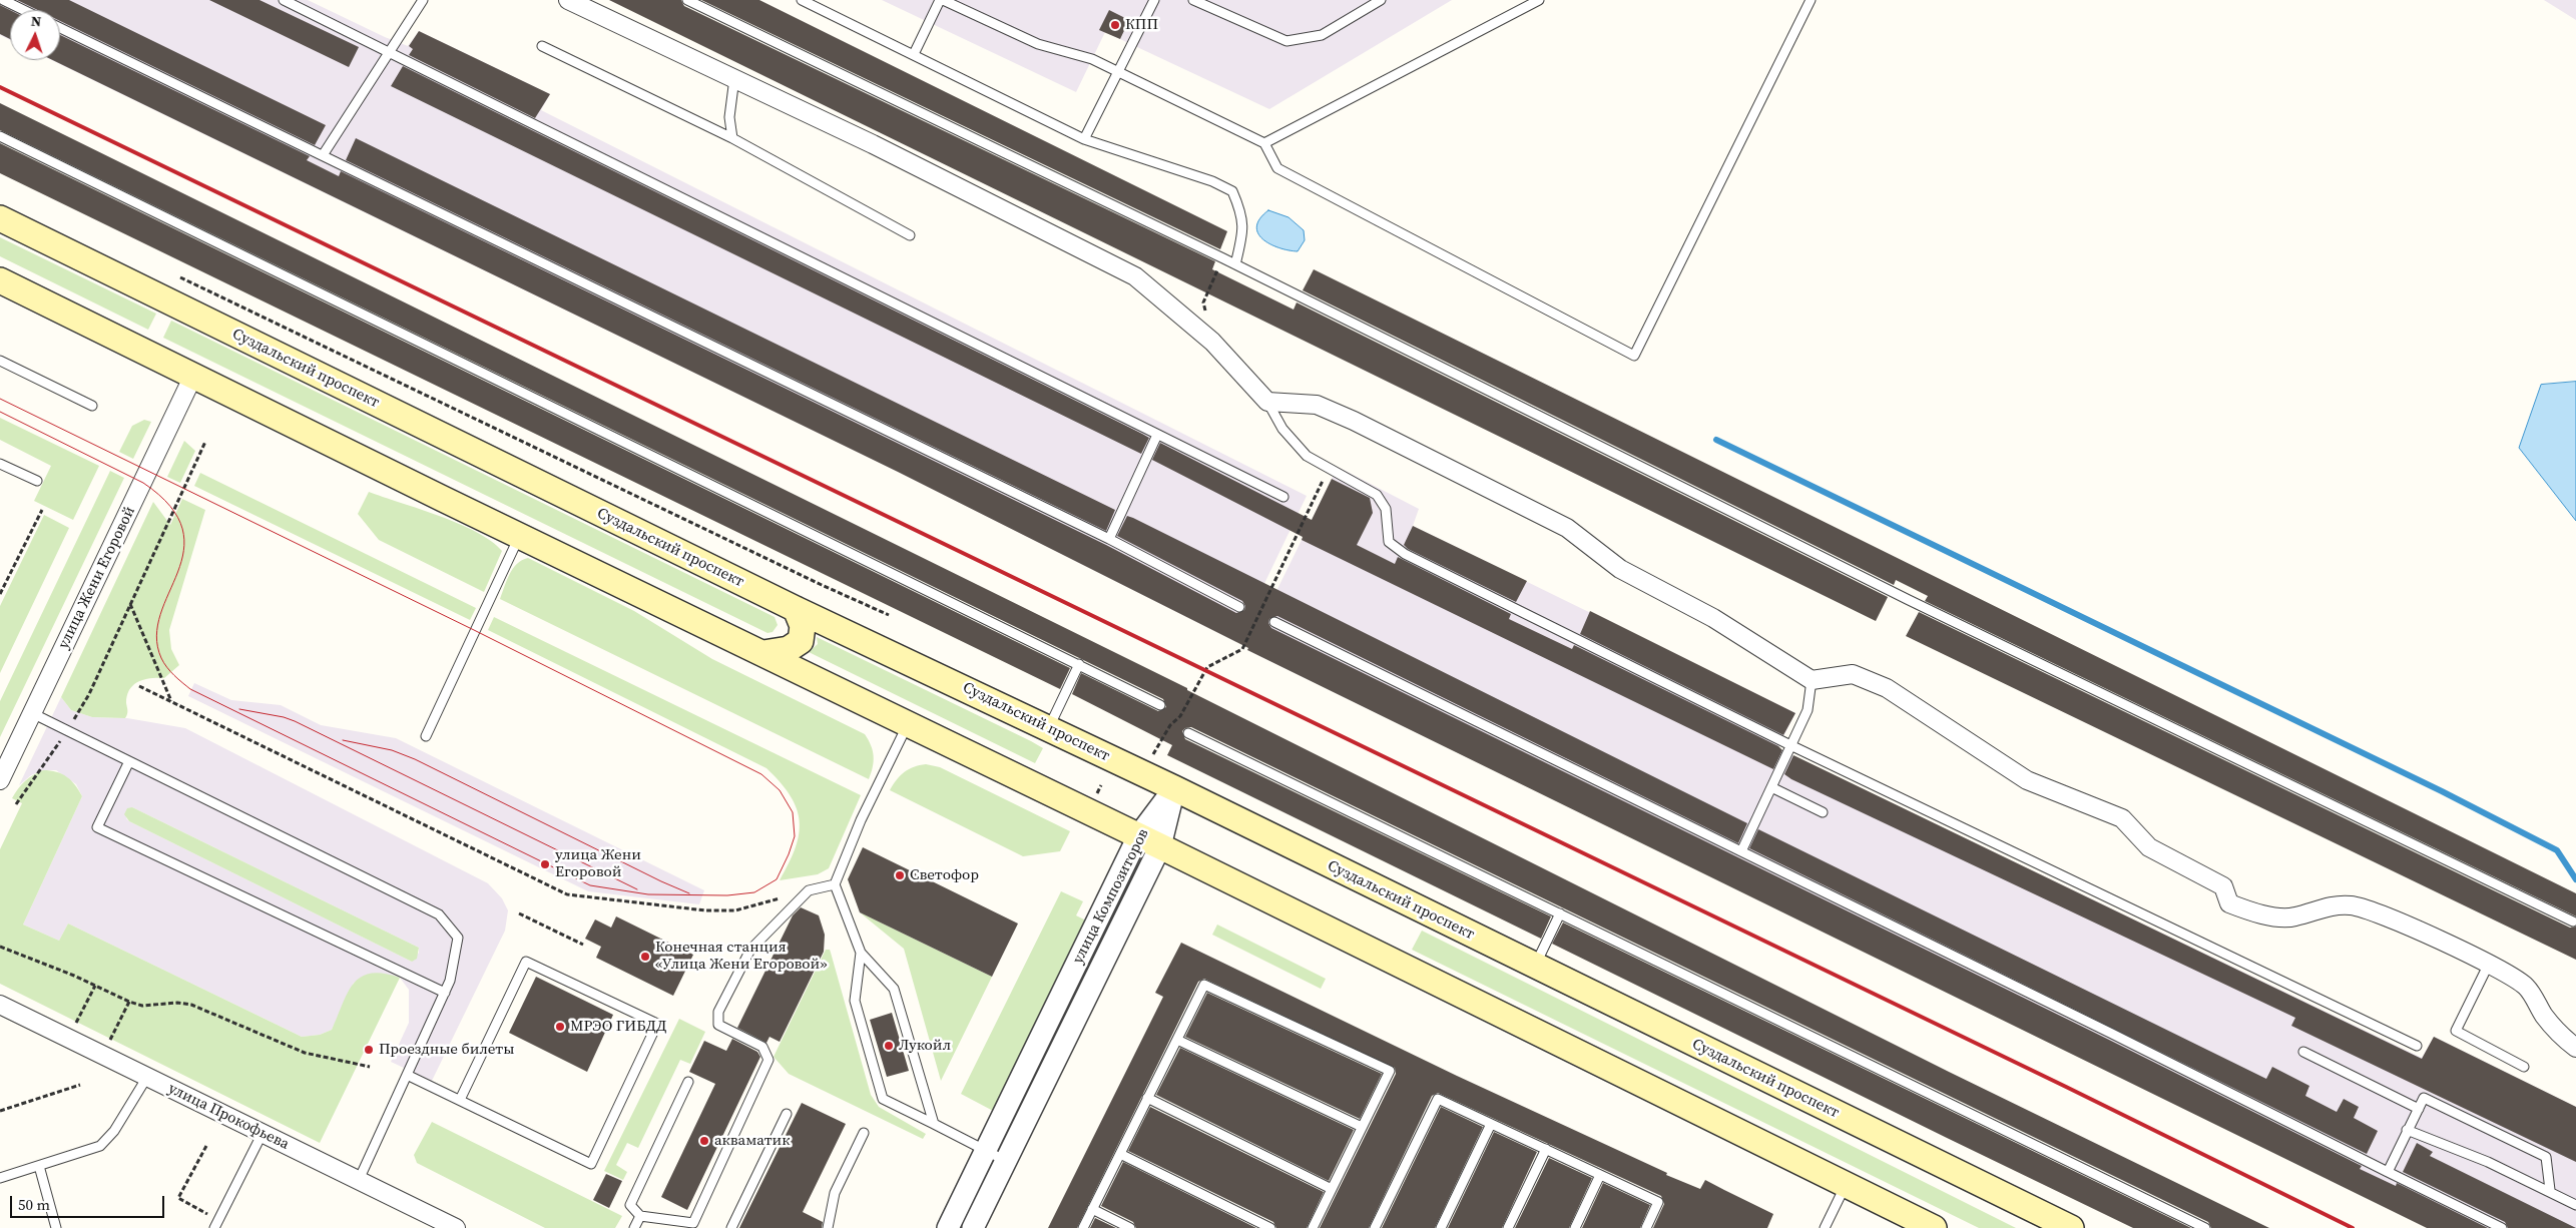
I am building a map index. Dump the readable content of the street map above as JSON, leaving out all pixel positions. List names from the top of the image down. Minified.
{"streets":{"main road":["Суздальский проспект"],"street":["улица Жени Егоровой","улица Композиторов","улица Прокофьева"]},"crossings":[["Суздальский проспект","улица Композиторов"]],"places":["КПП","улица Жени Егоровой","Светофор","Конечная станция «Улица Жени Егоровой»","МРЭО ГИБДД","Лукойл","Проездные билеты","акваматик"],"scale_bar":"50 m","north":"top"}
